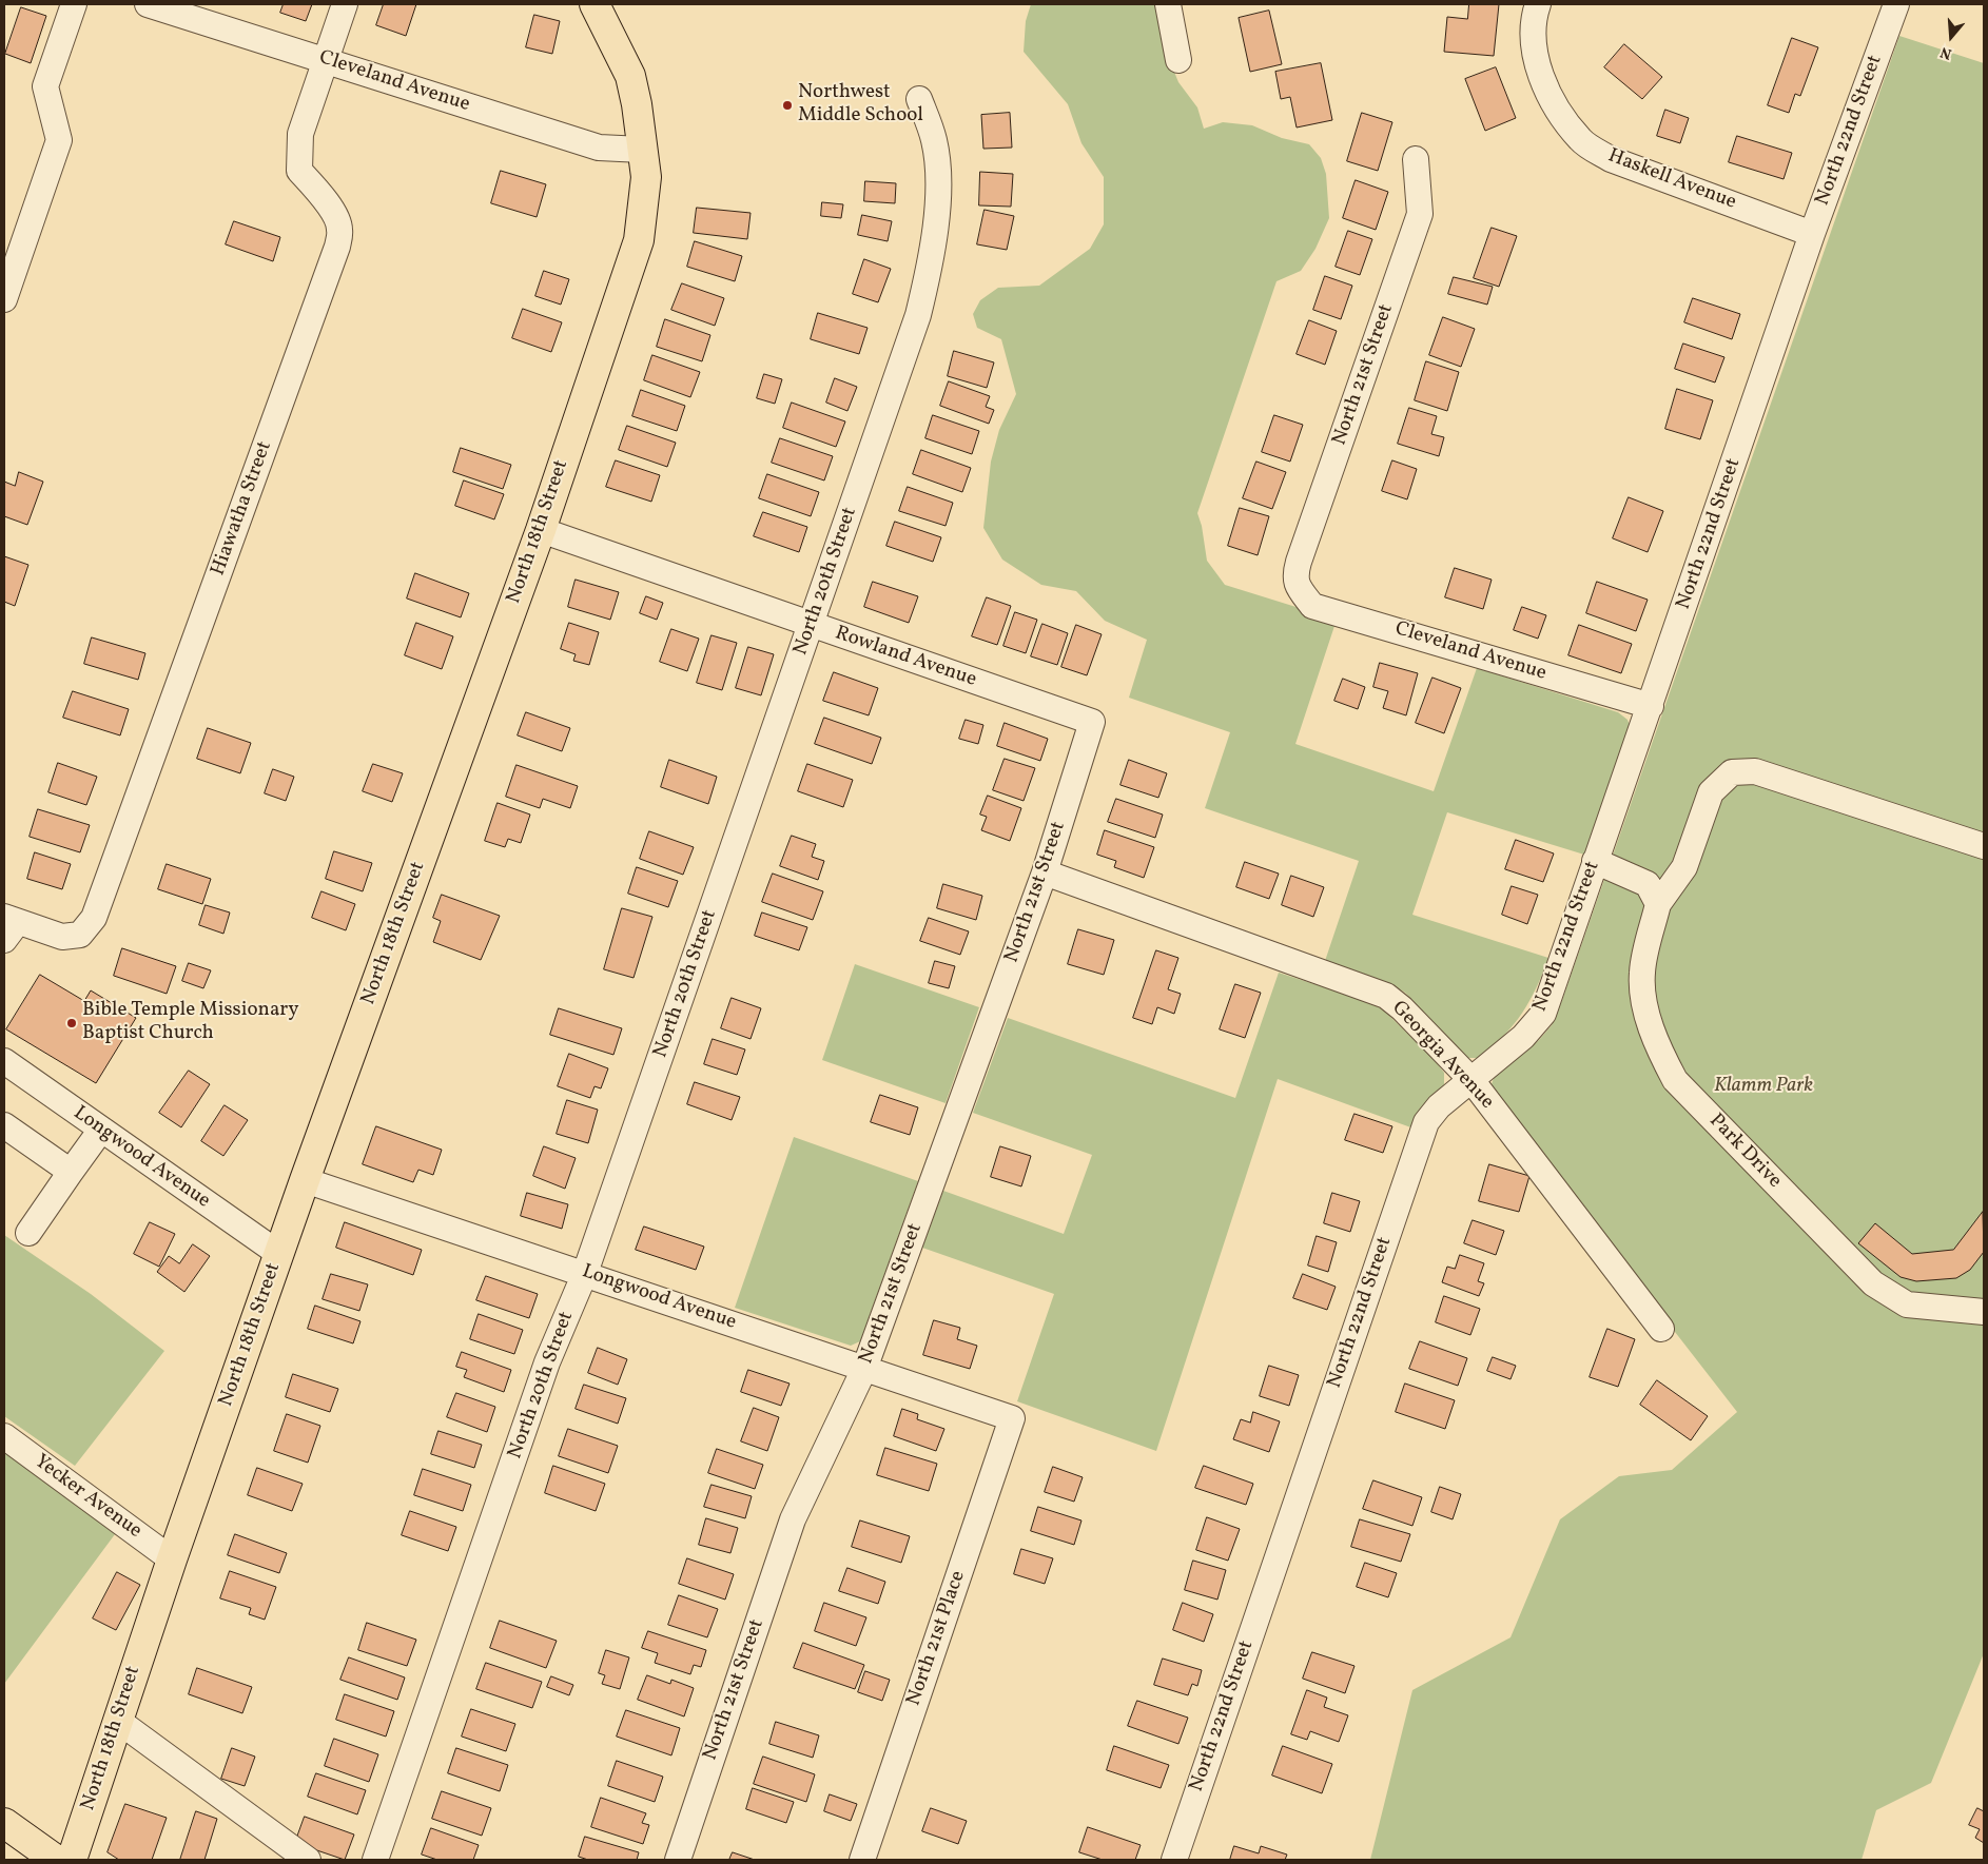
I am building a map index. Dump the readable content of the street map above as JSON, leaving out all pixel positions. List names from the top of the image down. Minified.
{"streets":{"main road":["North 18th Street"],"street":["Cleveland Avenue","North 22nd Street","Haskell Avenue","North 21st Street","Hiawatha Street","North 20th Street","Rowland Avenue","Georgia Avenue","Park Drive","Longwood Avenue","Yecker Avenue","North 21st Place"]},"crossings":[["Cleveland Avenue","North 22nd Street"],["Cleveland Avenue","North 21st Street"],["Cleveland Avenue","Hiawatha Street"],["Cleveland Avenue","North 18th Street"],["North 22nd Street","Haskell Avenue"],["North 22nd Street","Georgia Avenue"],["North 21st Street","Rowland Avenue"],["North 21st Street","Georgia Avenue"],["North 21st Street","Longwood Avenue"],["North 18th Street","Rowland Avenue"],["North 18th Street","Longwood Avenue"],["North 18th Street","Yecker Avenue"],["North 20th Street","Rowland Avenue"],["North 20th Street","Longwood Avenue"],["Longwood Avenue","North 21st Place"]],"parks":["Klamm Park"],"places":["Northwest Middle School","Bible Temple Missionary Baptist Church"],"north":"bottom"}
